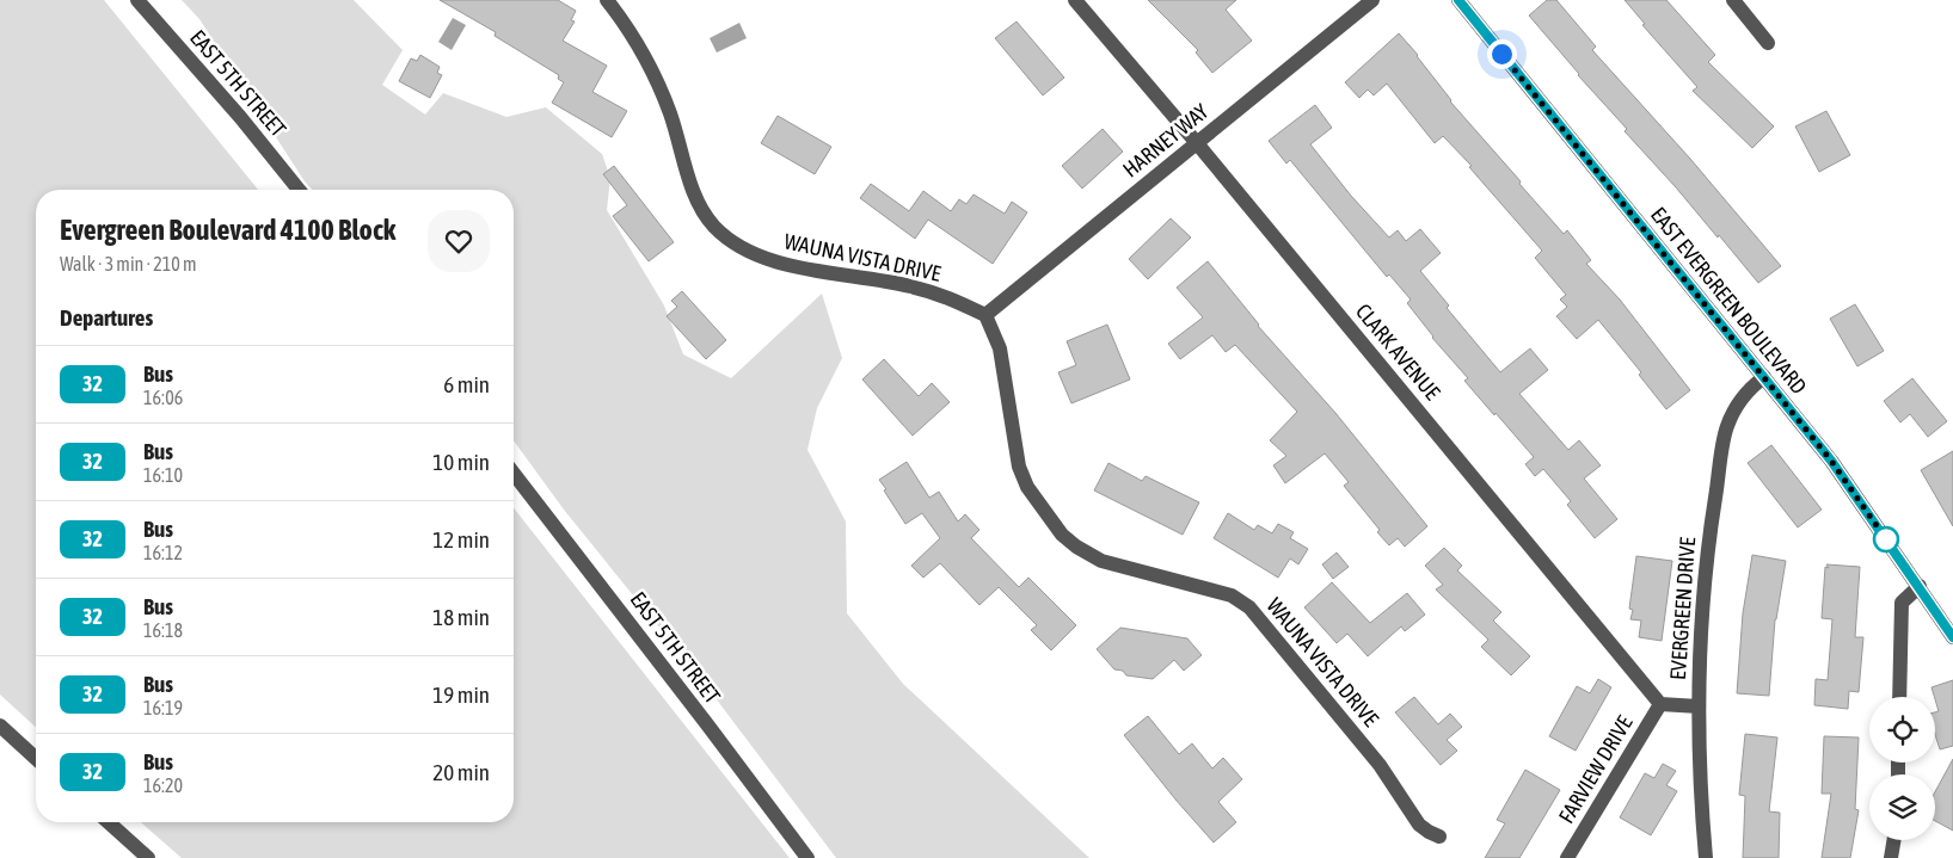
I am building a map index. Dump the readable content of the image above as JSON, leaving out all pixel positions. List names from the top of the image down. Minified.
{"streets":{"street":["EAST 5TH STREET","HARNEY WAY","WAUNA VISTA DRIVE","EAST EVERGREEN BOULEVARD","CLARK AVENUE","EVERGREEN DRIVE","FARVIEW DRIVE"]},"crossings":[["HARNEY WAY","WAUNA VISTA DRIVE"],["HARNEY WAY","CLARK AVENUE"],["EAST EVERGREEN BOULEVARD","EVERGREEN DRIVE"],["CLARK AVENUE","FARVIEW DRIVE"]],"lines":["bus line 32"],"page":{"heading":[["Evergreen Boulevard 4100 Block","Walk · 3 min · 210 m"],"Departures"],"list":[{"mark":"32","name":"Bus","note":"16:06","value":"6 min"},{"mark":"32","name":"Bus","note":"16:10","value":"10 min"},{"mark":"32","name":"Bus","note":"16:12","value":"12 min"},{"mark":"32","name":"Bus","note":"16:18","value":"18 min"},{"mark":"32","name":"Bus","note":"16:19","value":"19 min"},{"mark":"32","name":"Bus","note":"16:20","value":"20 min"}]}}
